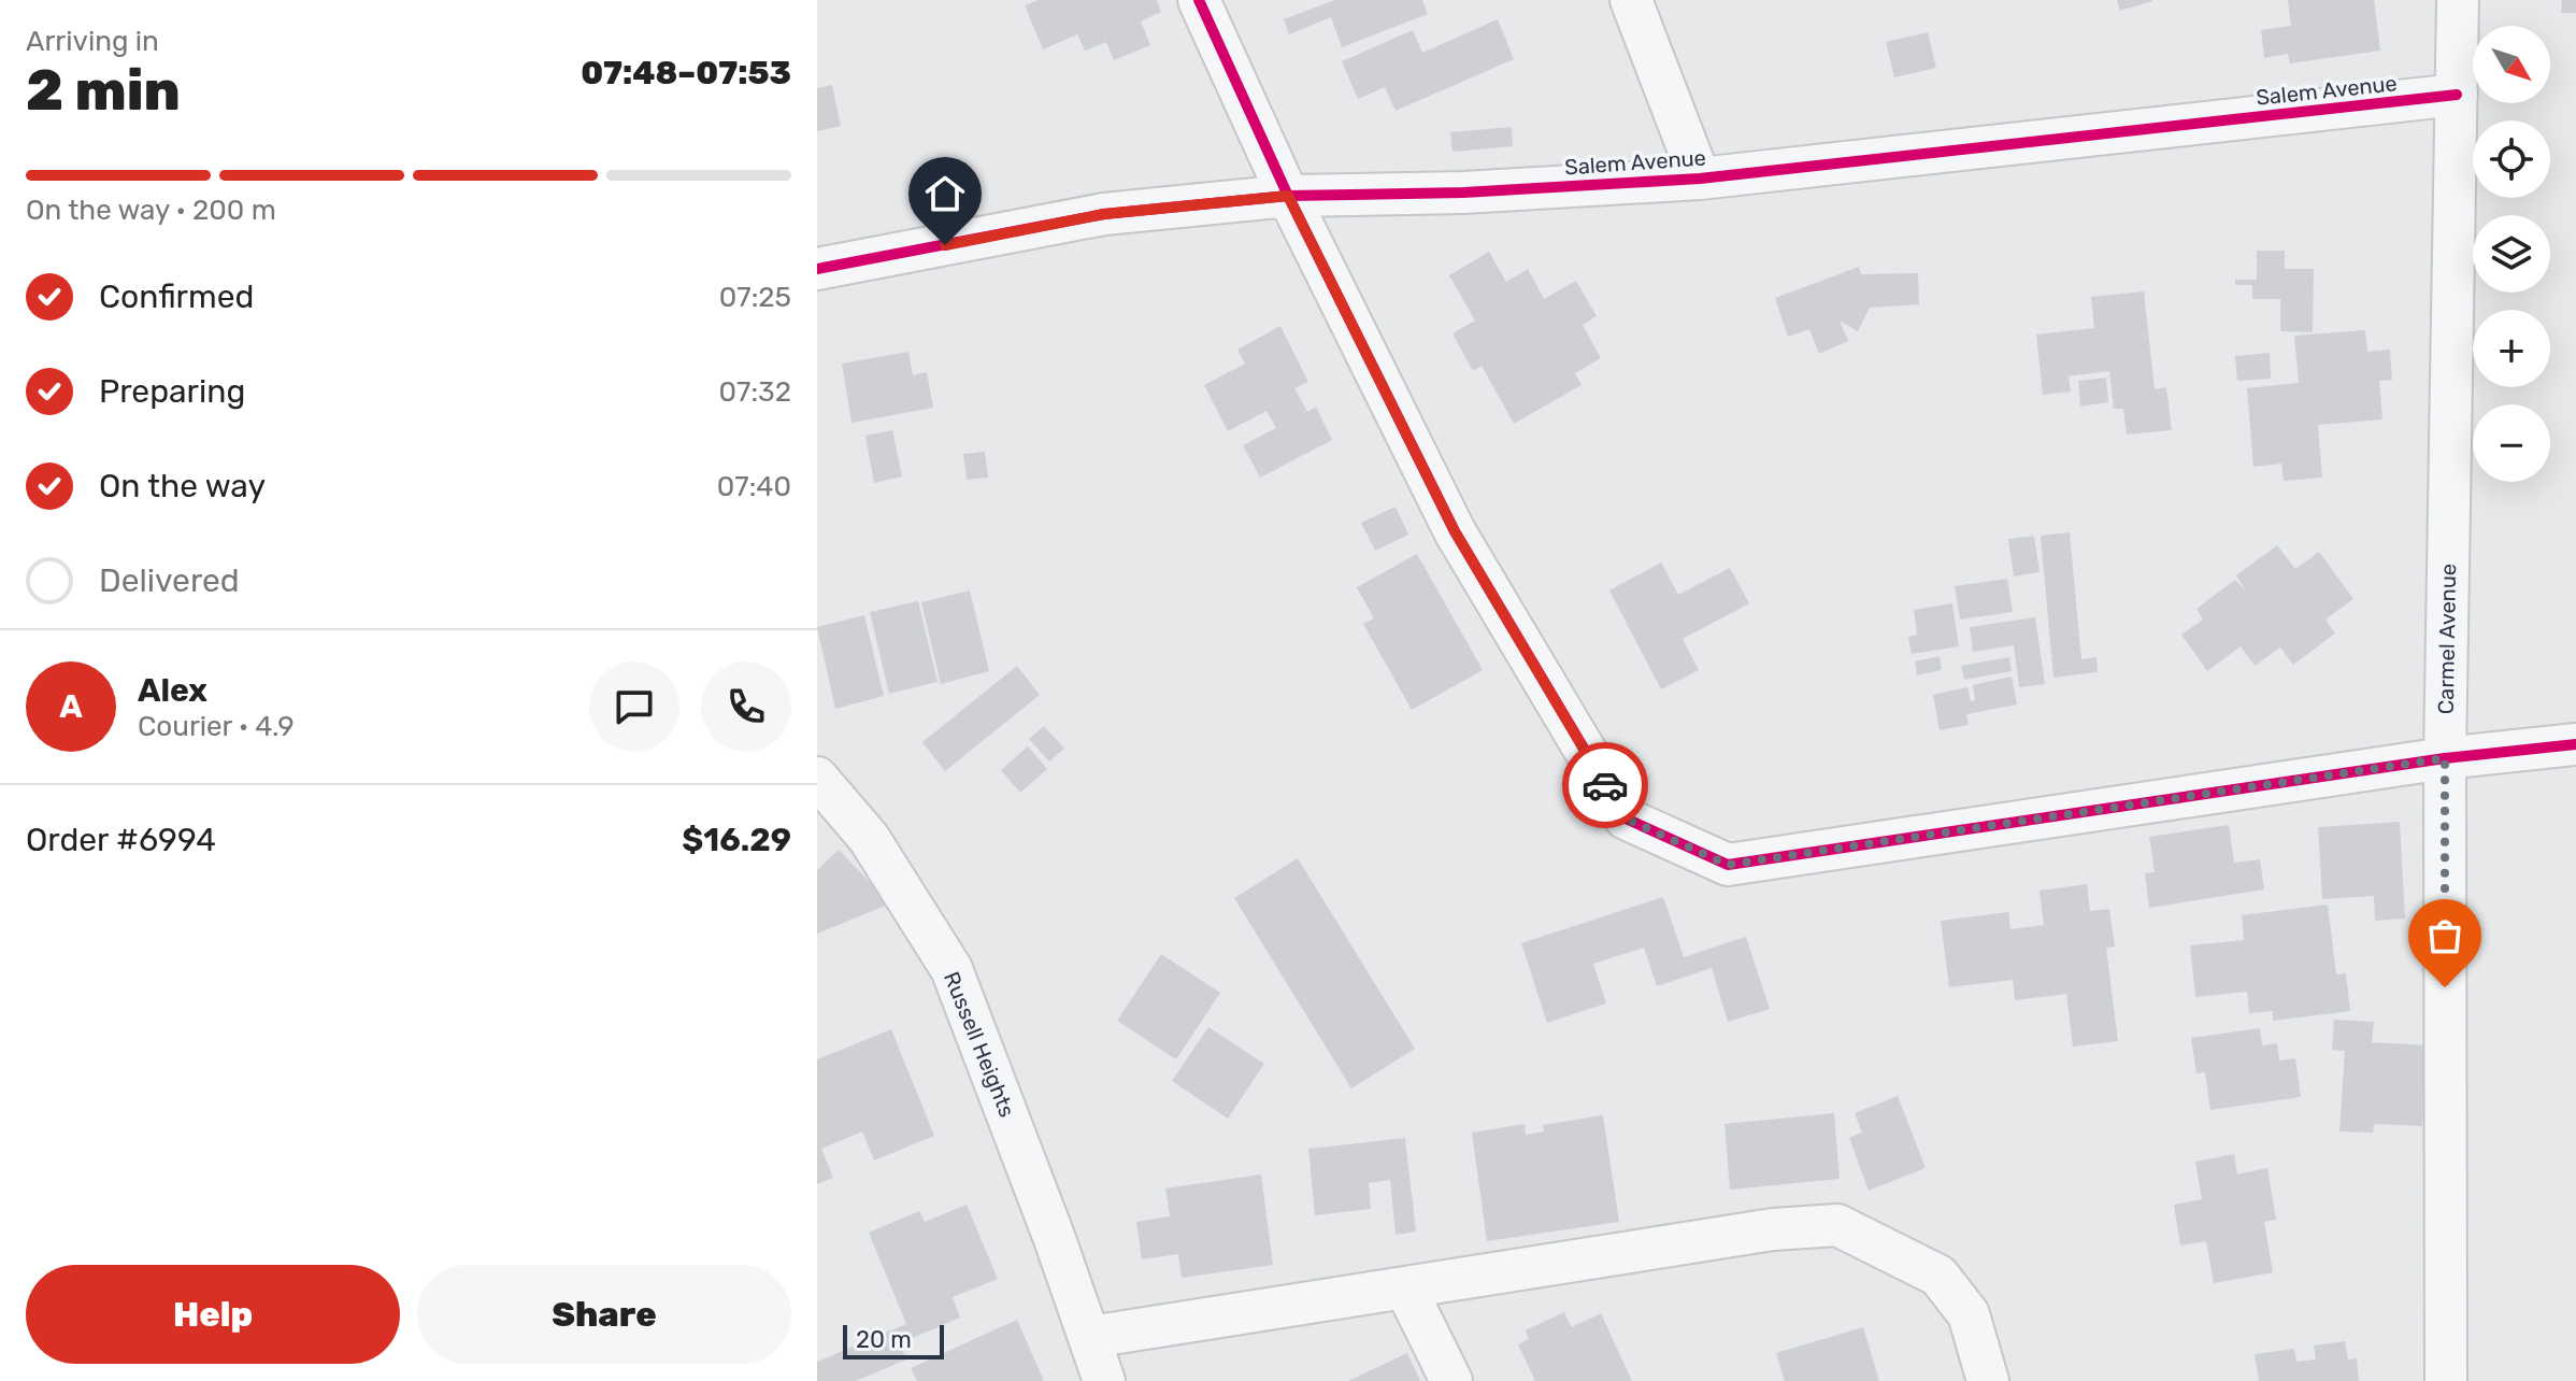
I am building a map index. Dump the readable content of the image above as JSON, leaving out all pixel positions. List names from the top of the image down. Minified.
{"streets":{"street":["Salem Avenue","Carmel Avenue","Russell Heights"]},"crossings":[["Salem Avenue","Carmel Avenue"]],"scale_bar":"20 m","north":"bottom right","page":{"heading":["2 min","Arriving in","07:48–07:53"],"panel":["Alex","Courier · 4.9","Order #6994","$16.29"],"map_buttons":["+","−"],"bar":"On the way · 200 m","list":[["Confirmed","07:25"],["Preparing","07:32"],["On the way","07:40"],"Delivered"],"round":"A","buttons":["Help","Share"],"scale":"20 m"}}
